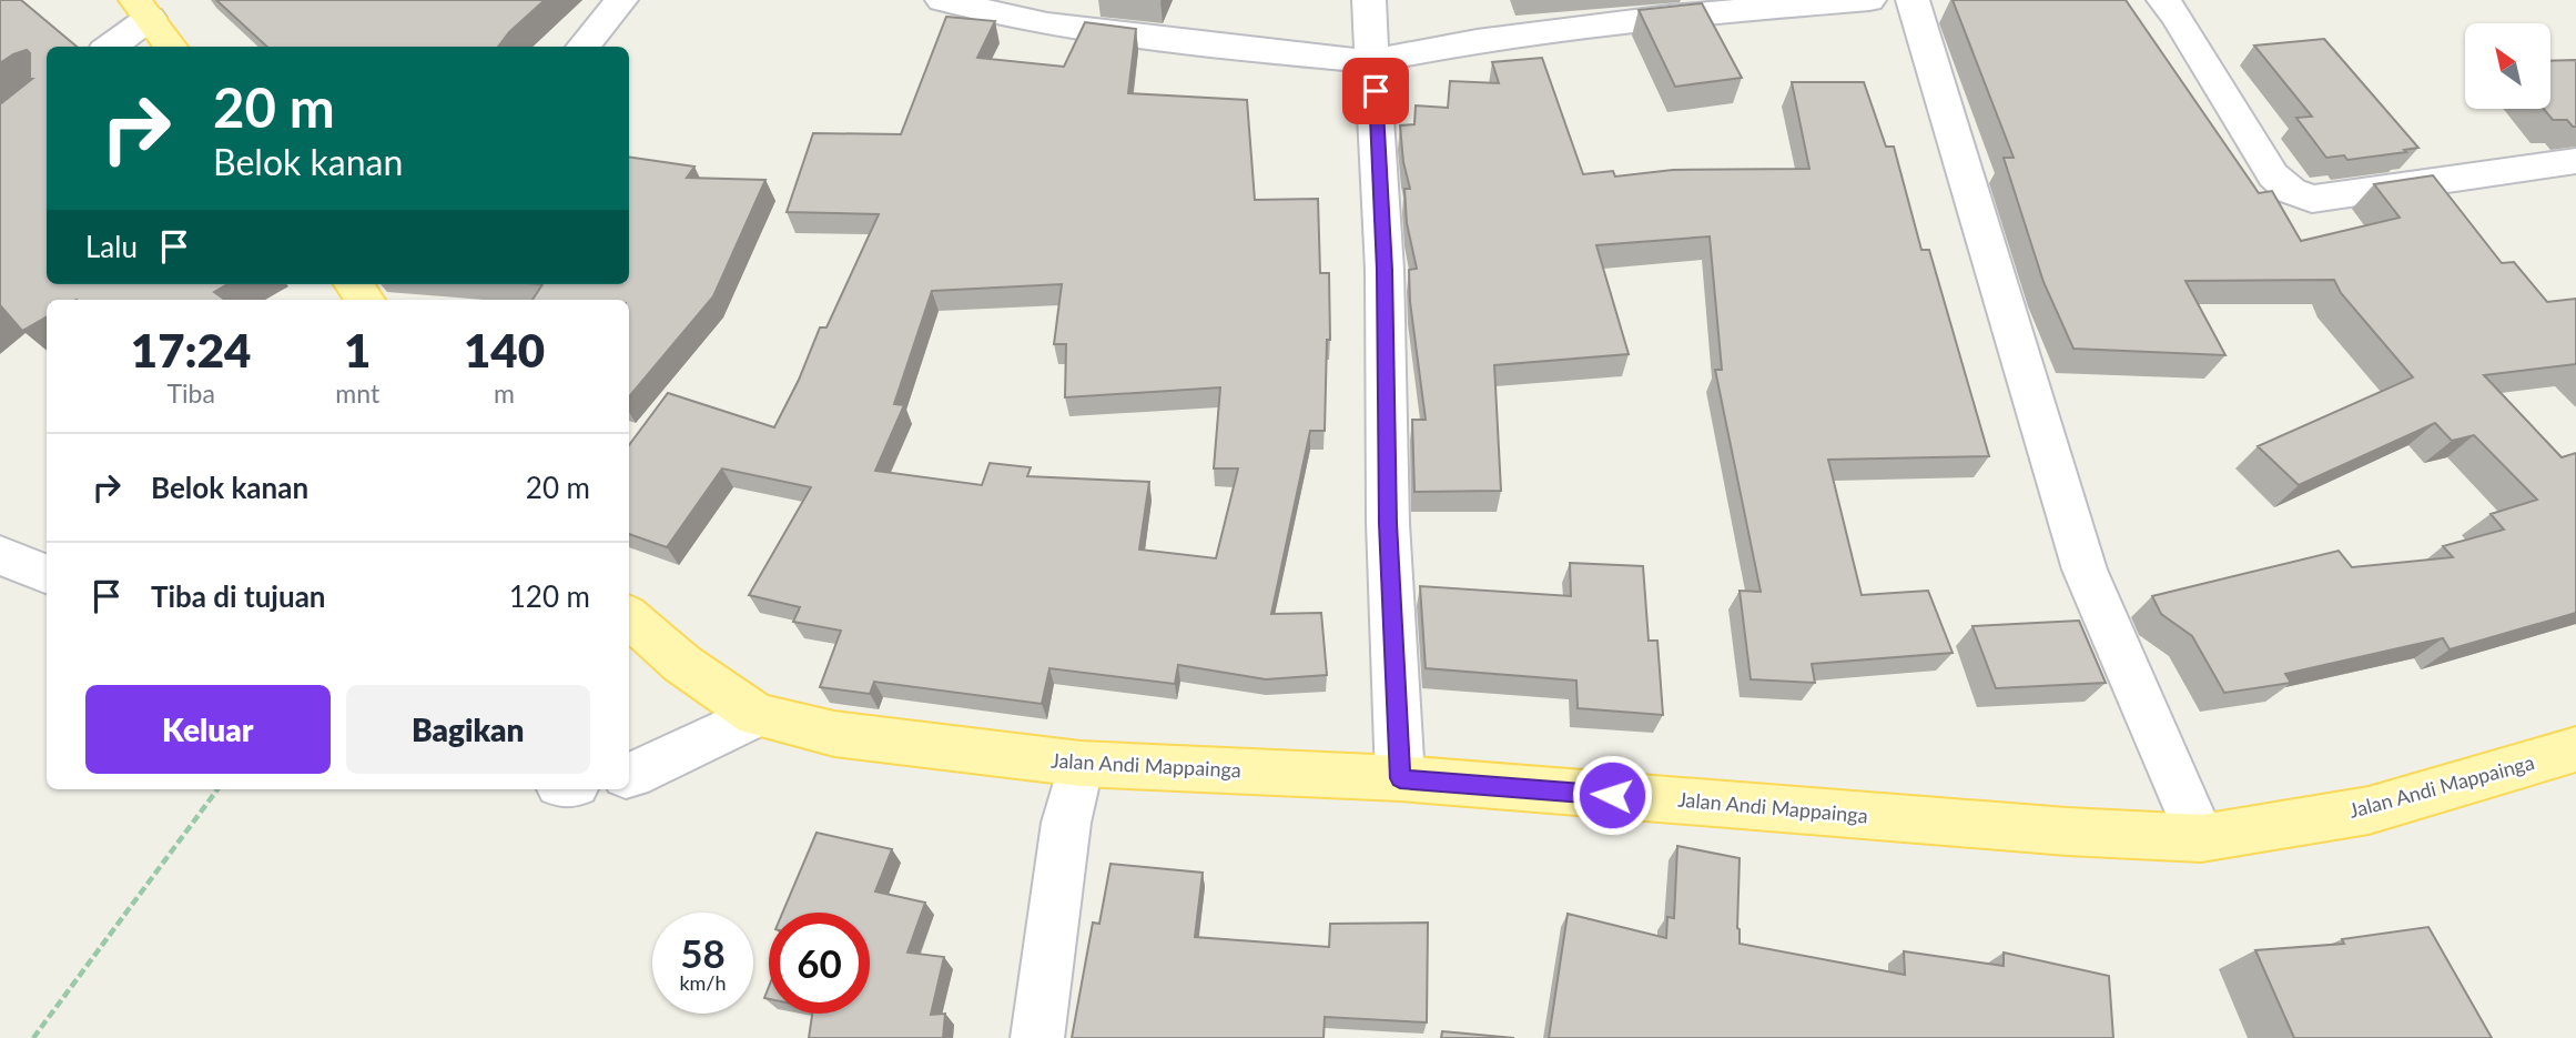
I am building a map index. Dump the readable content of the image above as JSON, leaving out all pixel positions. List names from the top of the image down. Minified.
{"streets":{"main road":["Jalan Andi Mappainga"]},"north":"top left","page":{"turn":["20 m","Belok kanan"],"then":"Lalu","eta":["17:24","Tiba","1","mnt","140","m"],"list":[{"name":"Belok kanan","value":"20 m"},{"name":"Tiba di tujuan","value":"120 m"}],"buttons":["Keluar","Bagikan"],"speed":"58 km/h","limit":"60"}}
